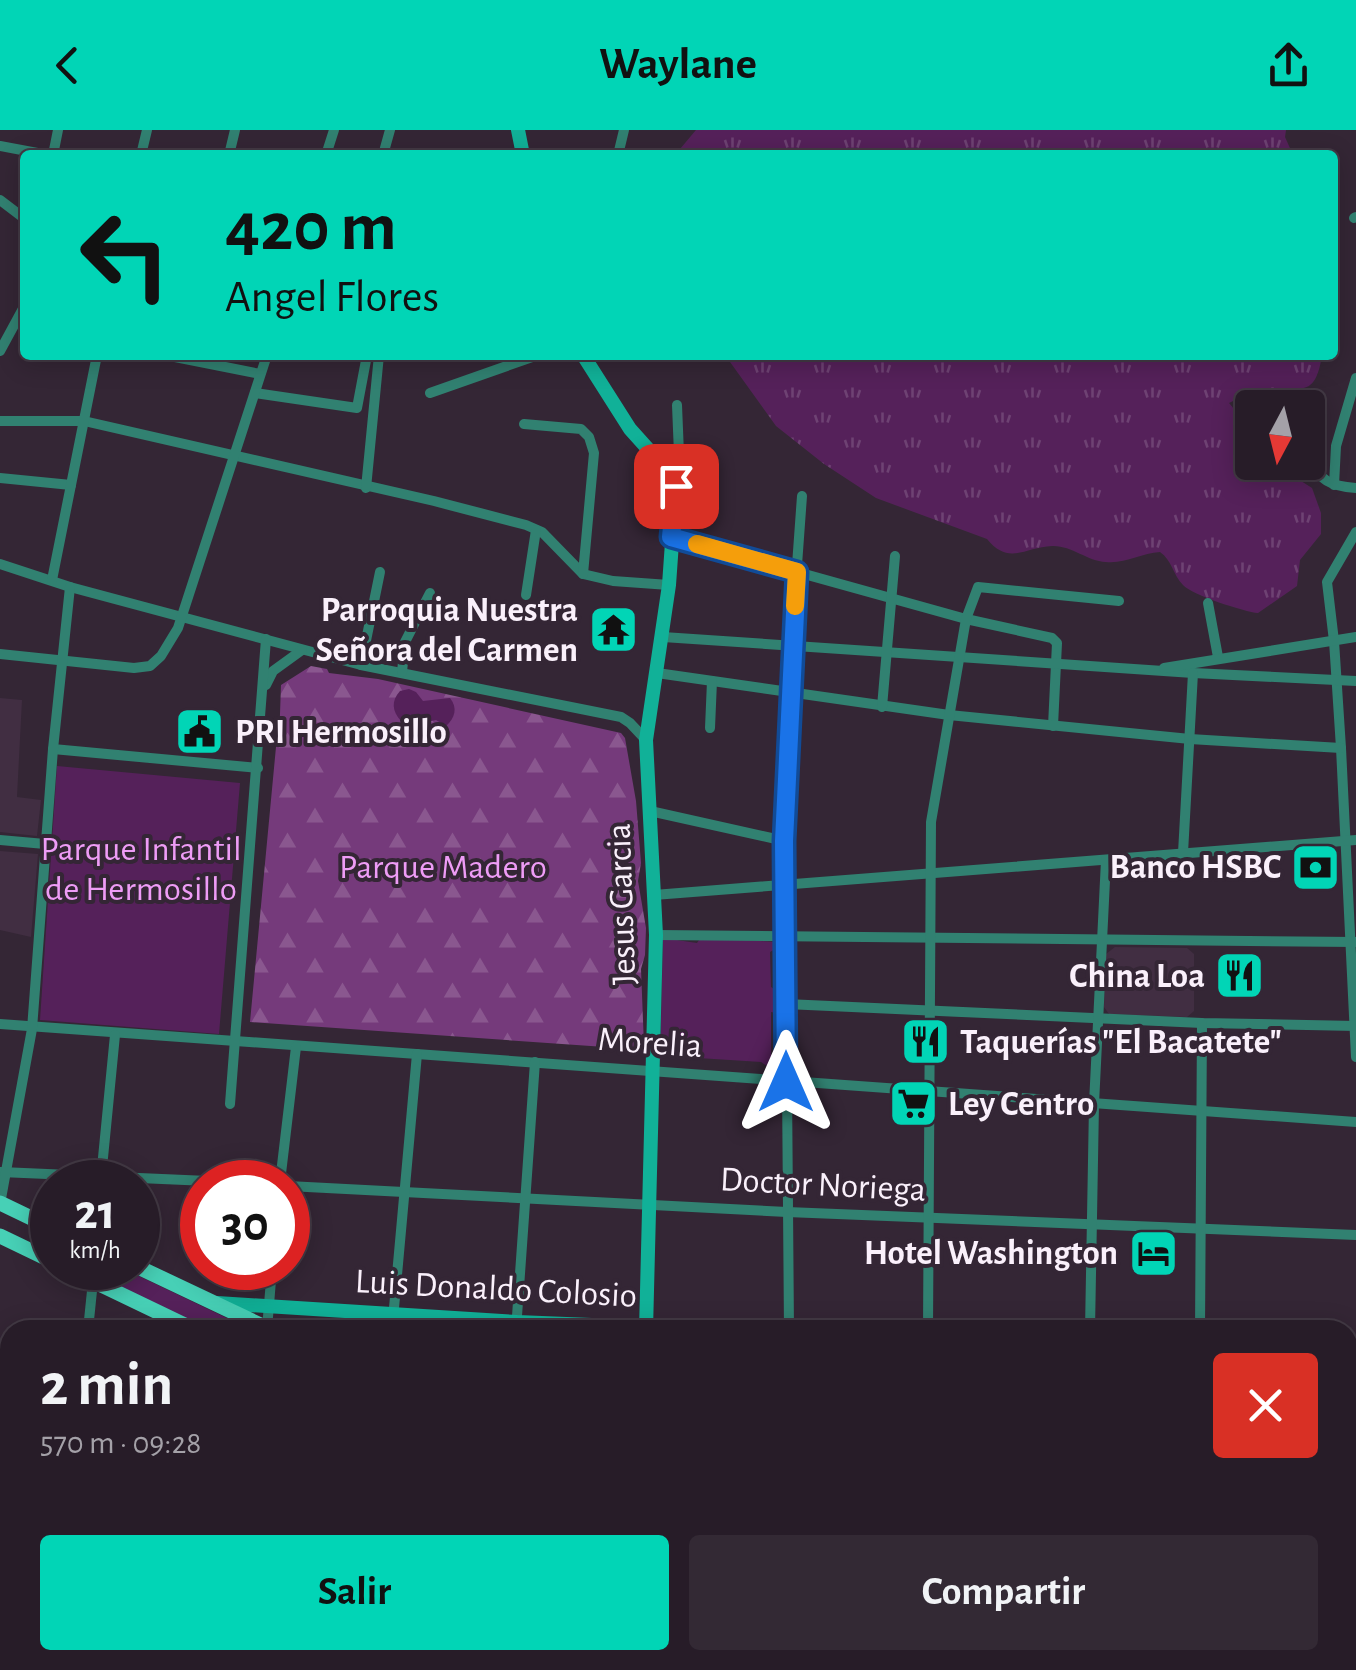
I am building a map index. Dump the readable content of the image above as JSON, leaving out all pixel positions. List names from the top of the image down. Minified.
{"streets":{"street":["Jesus Garcia","Morelia","Doctor Noriega","Luis Donaldo Colosio"]},"crossings":[["Jesus Garcia","Morelia"],["Jesus Garcia","Doctor Noriega"]],"parks":["Parque Infantil de Hermosillo","Parque Madero"],"places":{"temple":["Parroquia Nuestra Señora del Carmen"],"public building":["PRI Hermosillo"],"bank":["Banco HSBC"],"restaurant":["China Loa","Taquerías \"El Bacatete\""],"supermarket":["Ley Centro"],"hotel":["Hotel Washington"]},"north":"bottom","page":{"header":"Waylane","turn":["420 m","Angel Flores"],"speed":"21 km/h","limit":"30","heading":["2 min","570 m · 09:28"],"buttons":["Salir","Compartir"]}}
